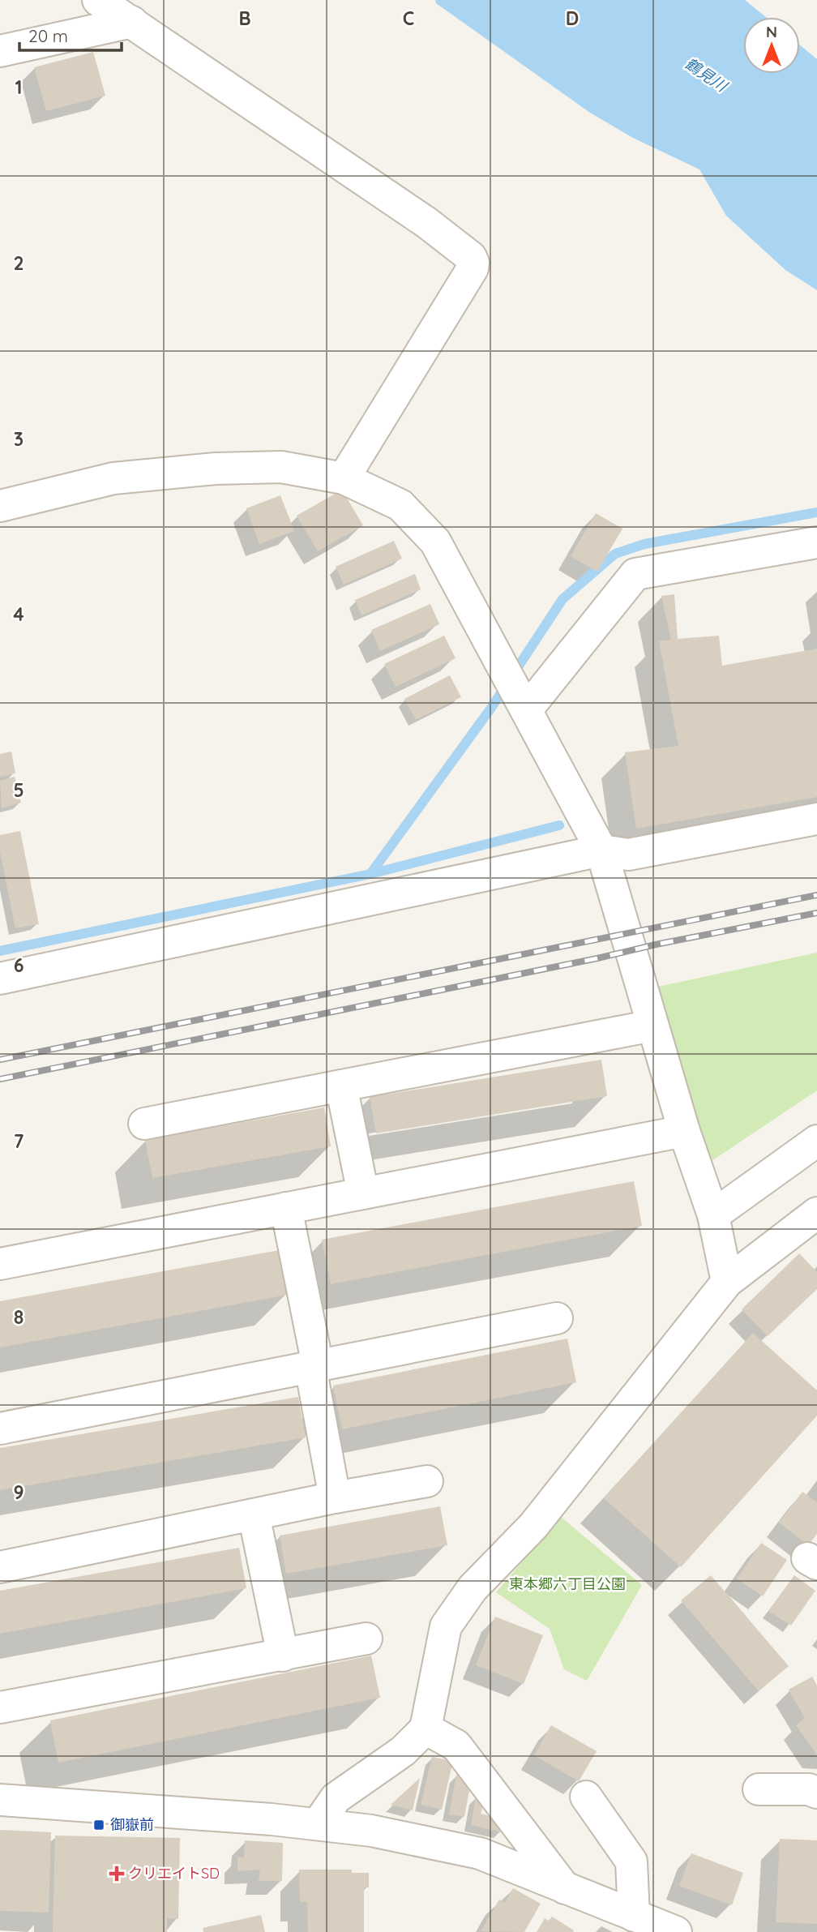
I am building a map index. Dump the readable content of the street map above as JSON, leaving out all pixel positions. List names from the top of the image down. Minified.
{"water":["鶴見川"],"parks":["東本郷六丁目公園"],"places":{"transit":["御嶽前"],"health":["クリエイトSD"]},"scale_bar":"20 m","north":"top","grid":{"columns":["B","C","D"],"rows":["1","2","3","4","5","6","7","8","9"]}}
